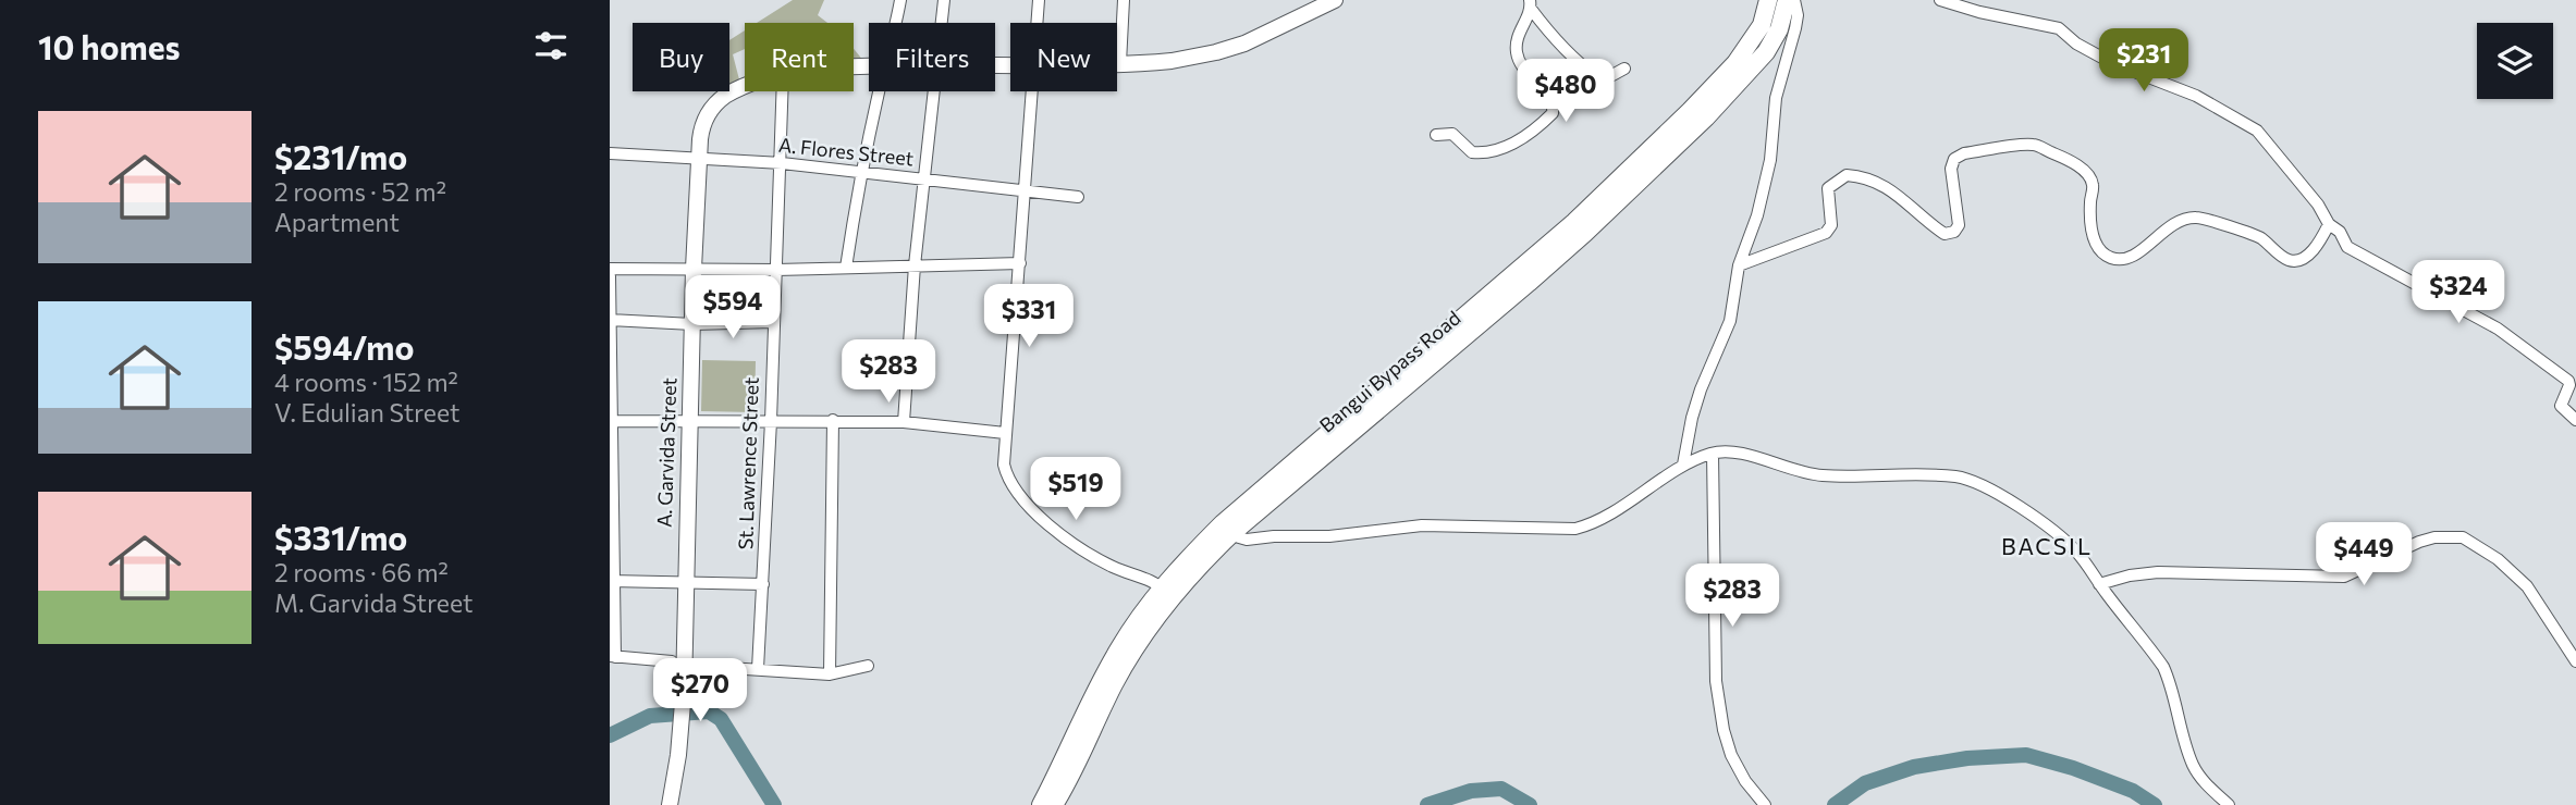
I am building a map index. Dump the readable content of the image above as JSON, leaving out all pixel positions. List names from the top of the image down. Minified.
{"streets":{"highway":["Bangui Bypass Road"],"main road":["A. Garvida Street"],"street":["A. Flores Street","St. Lawrence Street"]},"crossings":[["A. Flores Street","A. Garvida Street"],["A. Flores Street","St. Lawrence Street"]],"districts":["BACSIL"],"page":{"heading":"10 homes","chip":["Buy","Rent","Filters","New"],"price":["$231","$480","$324","$594","$331","$283","$519","$449","$283","$270"],"list":[{"name":"$231/mo","note":"2 rooms · 52 m² · Apartment"},{"name":"$594/mo","note":"4 rooms · 152 m² · V. Edulian Street"},{"name":"$331/mo","note":"2 rooms · 66 m² · M. Garvida Street"}]}}
